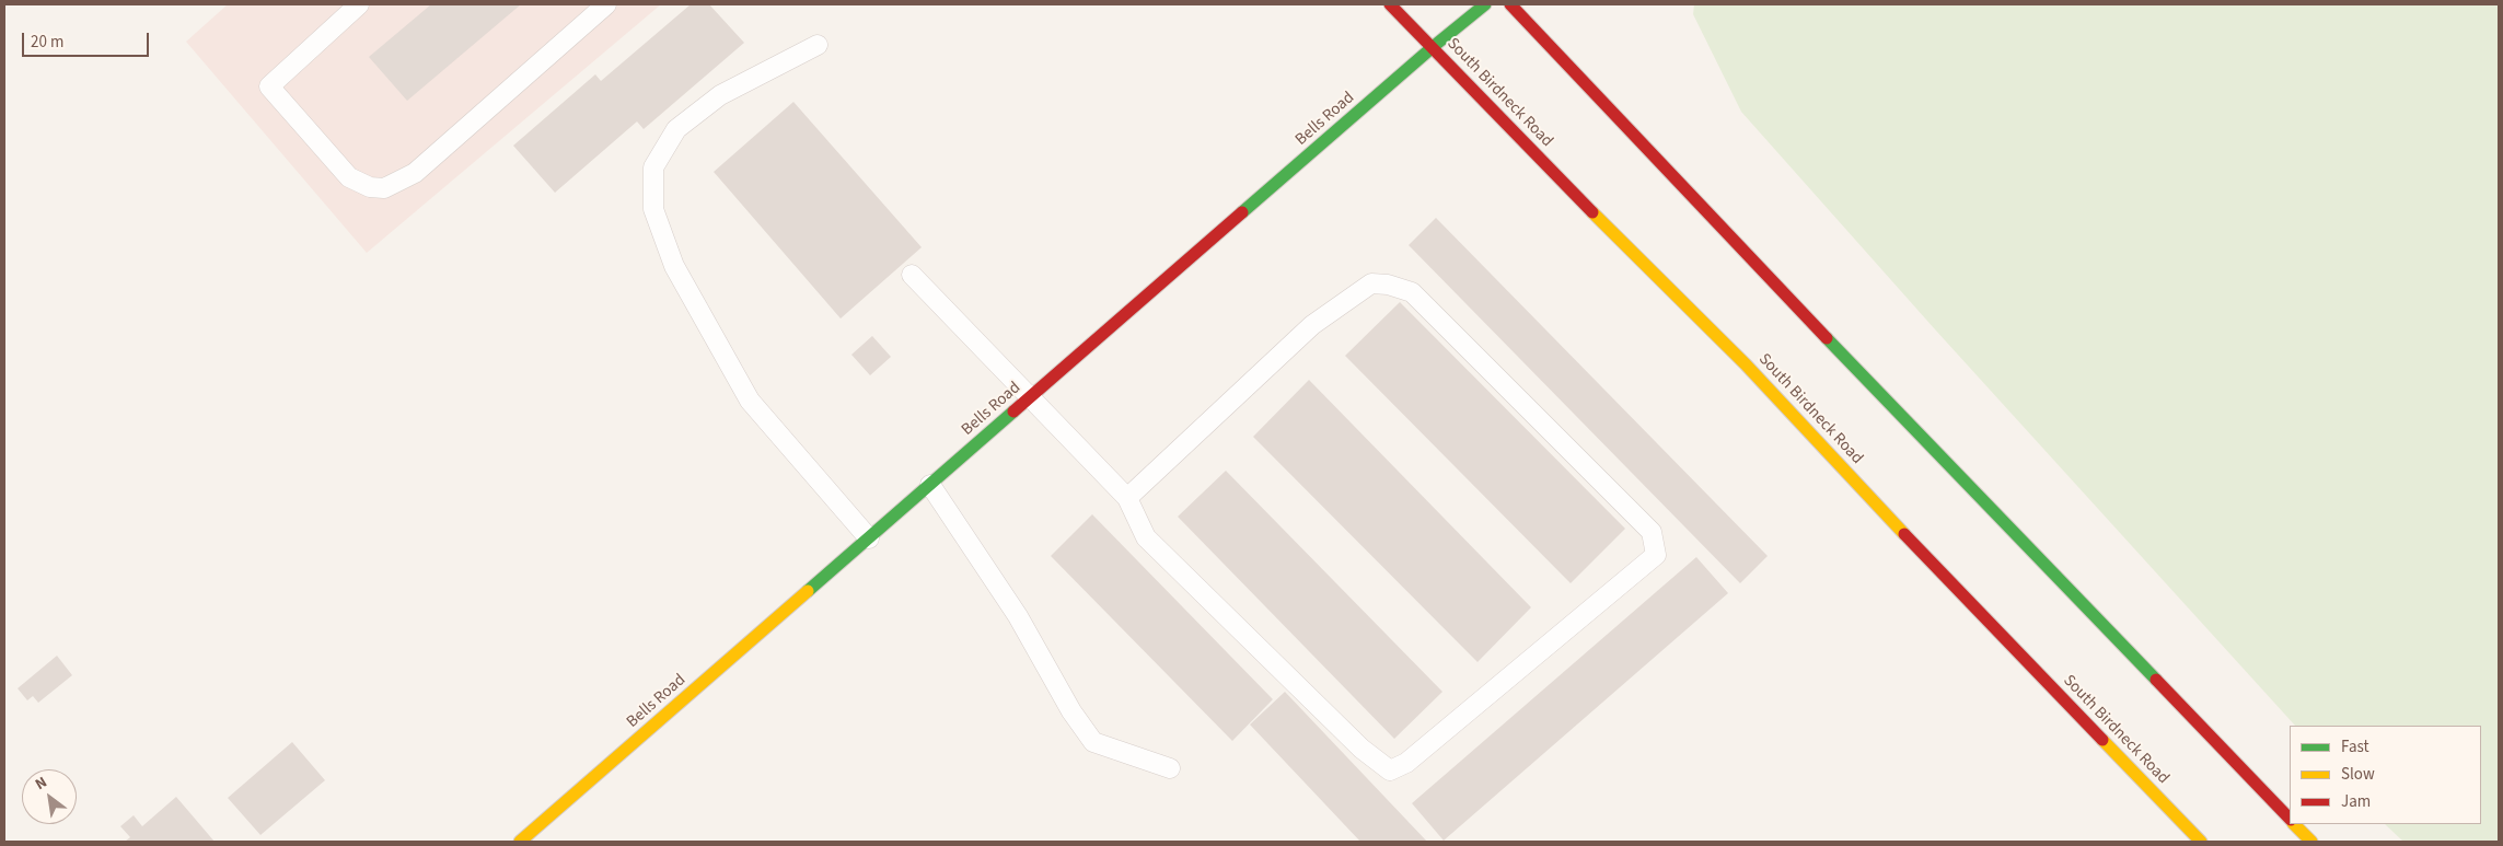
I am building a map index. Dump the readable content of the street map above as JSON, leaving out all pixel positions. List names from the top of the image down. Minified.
{"streets":{"main road":["South Birdneck Road","Bells Road"]},"crossings":[["South Birdneck Road","Bells Road"]],"legend":["Fast","Slow","Jam"],"scale_bar":"20 m","north":"top left"}
